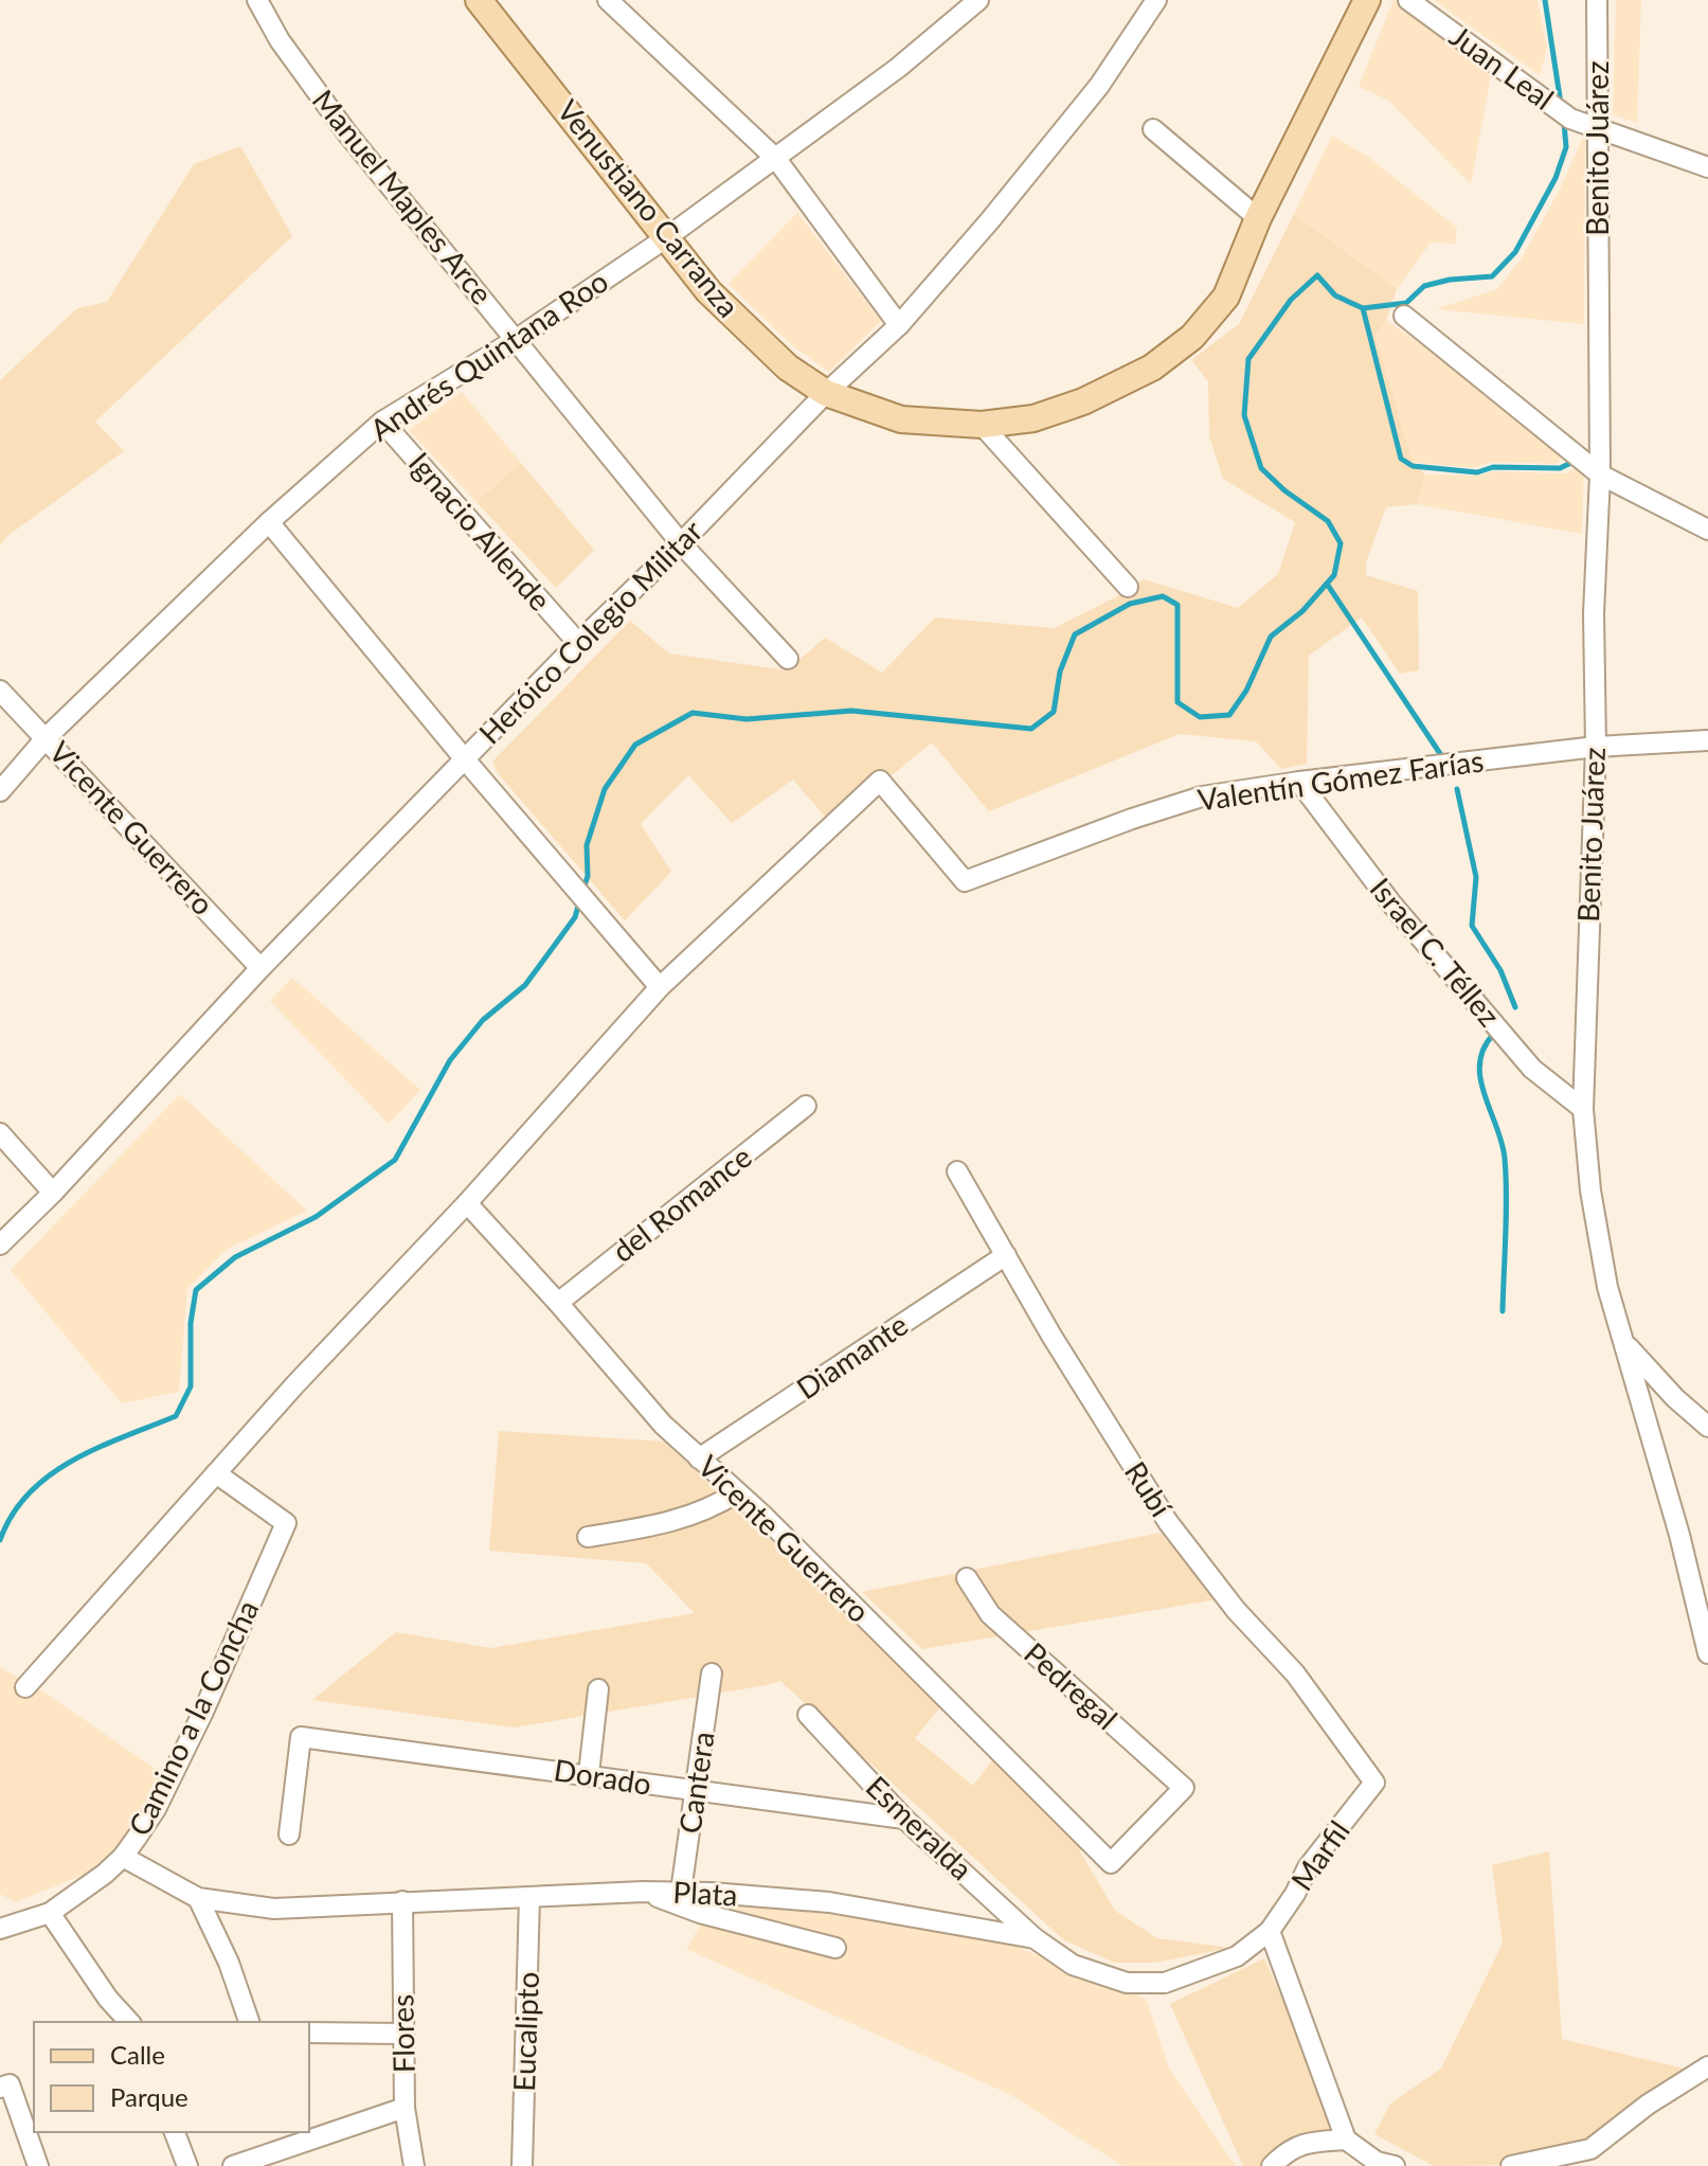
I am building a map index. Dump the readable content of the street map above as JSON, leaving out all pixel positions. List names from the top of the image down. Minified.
{"streets":{"main road":["Venustiano Carranza"],"street":["Juan Leal","Benito Juárez","Manuel Maples Arce","Andrés Quintana Roo","Ignacio Allende","Heróico Colegio Militar","Valentín Gómez Farías","Vicente Guerrero","Israel C. Téllez","del Romance","Diamante","Rubí","Pedregal","Camino a la Concha","Dorado","Cantera","Esmeralda","Marfil","Plata","Eucalipto","Flores"]},"crossings":[["Juan Leal","Benito Juárez"],["Benito Juárez","Valentín Gómez Farías"],["Benito Juárez","Israel C. Téllez"],["Manuel Maples Arce","Andrés Quintana Roo"],["Manuel Maples Arce","Heróico Colegio Militar"],["Venustiano Carranza","Andrés Quintana Roo"],["Venustiano Carranza","Heróico Colegio Militar"],["Andrés Quintana Roo","Ignacio Allende"],["Andrés Quintana Roo","Vicente Guerrero"],["Ignacio Allende","Heróico Colegio Militar"],["Heróico Colegio Militar","Vicente Guerrero"],["Valentín Gómez Farías","Israel C. Téllez"],["Vicente Guerrero","del Romance"],["Vicente Guerrero","Diamante"],["Vicente Guerrero","Pedregal"],["Diamante","Rubí"],["Rubí","Marfil"],["Camino a la Concha","Plata"],["Dorado","Cantera"],["Dorado","Esmeralda"],["Cantera","Plata"],["Esmeralda","Plata"],["Marfil","Plata"],["Plata","Eucalipto"],["Plata","Flores"]],"legend":["Calle","Parque"]}
